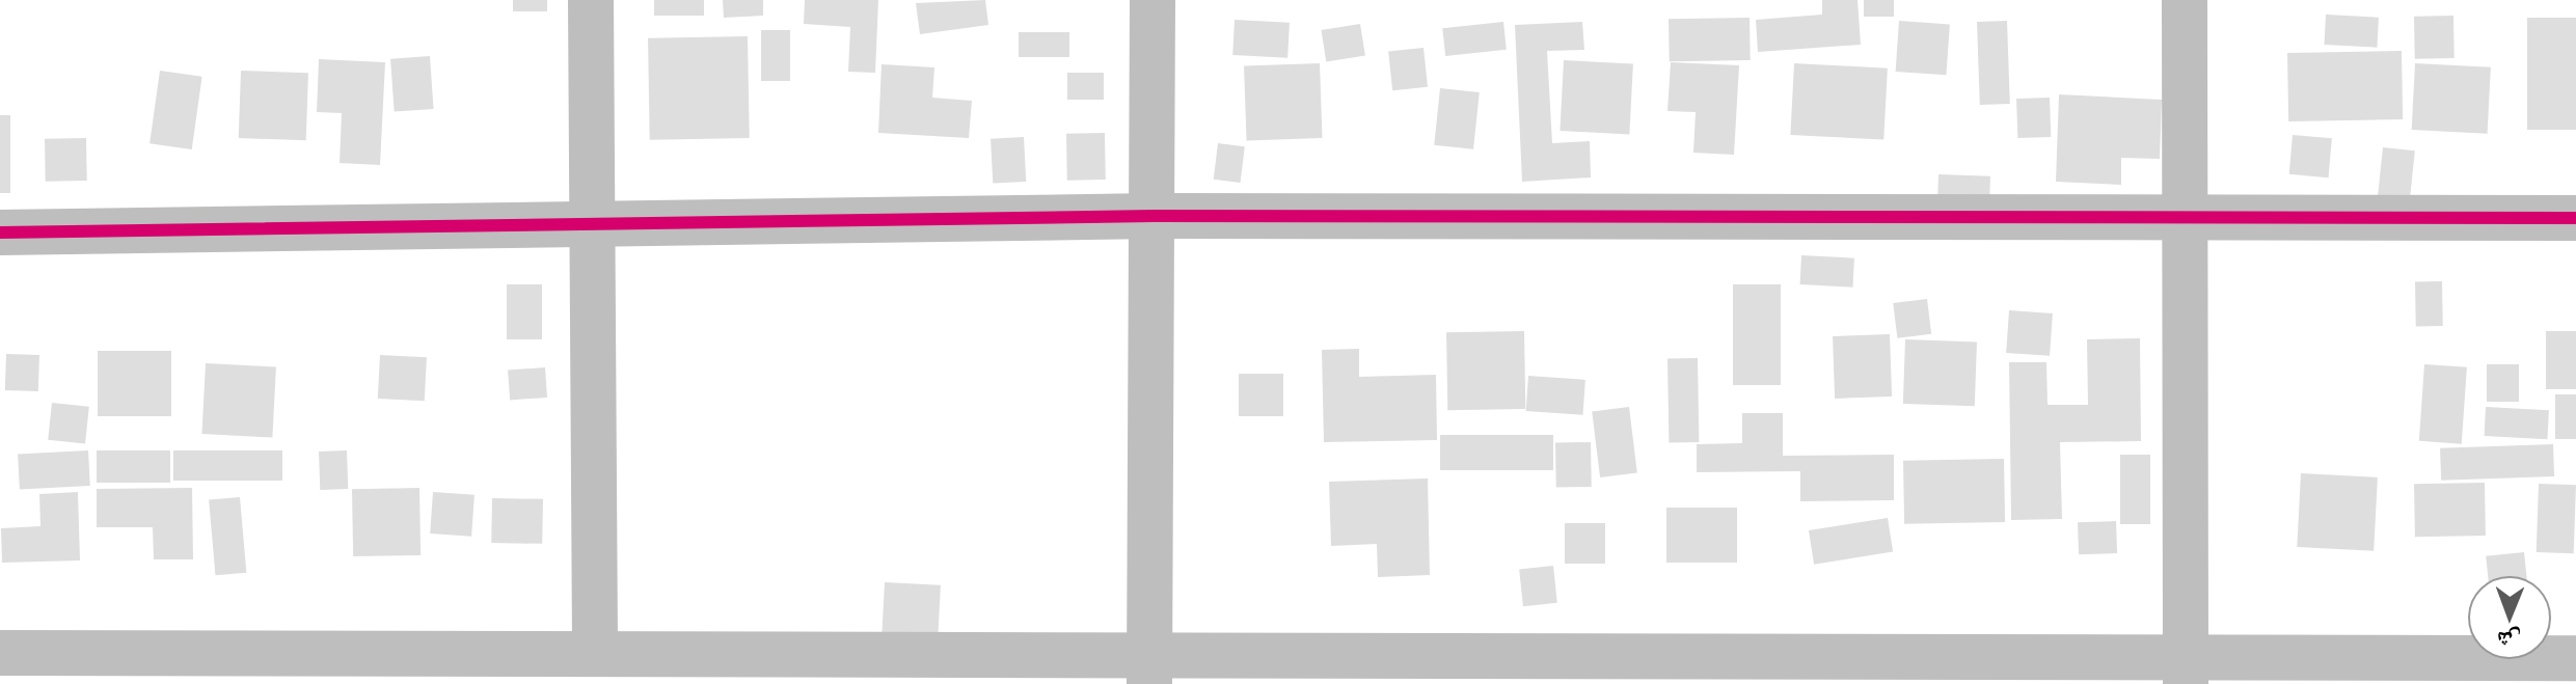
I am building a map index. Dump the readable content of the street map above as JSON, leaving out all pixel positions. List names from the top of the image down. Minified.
{"north":"bottom"}
